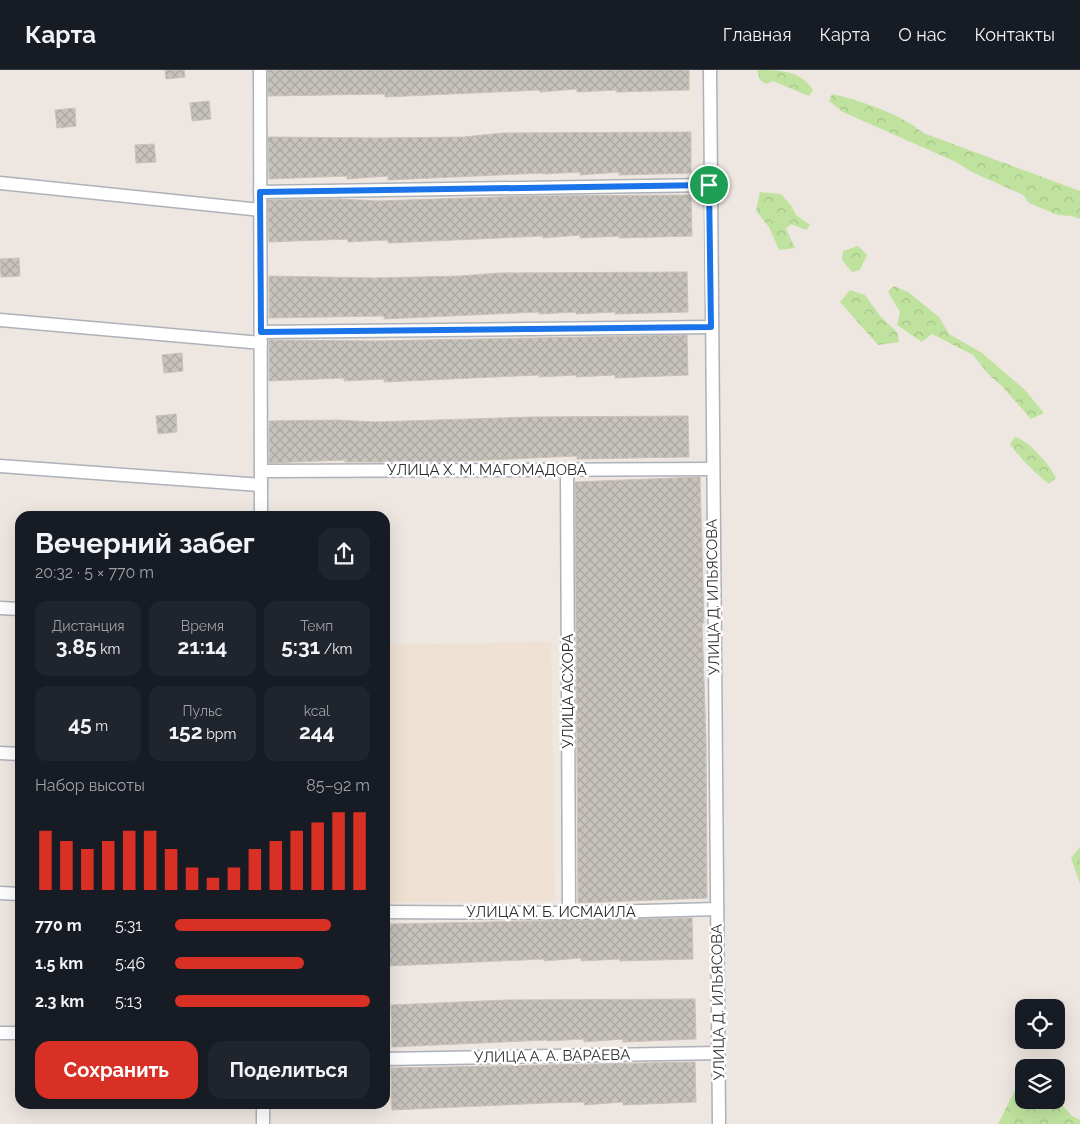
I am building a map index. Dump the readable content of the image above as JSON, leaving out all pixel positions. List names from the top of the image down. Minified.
{"streets":{"street":["УЛИЦА Х. М. МАГОМАДОВА","УЛИЦА Д. ИЛЬЯСОВА","УЛИЦА АСХОРА","УЛИЦА М. Б. ИСМАИЛА","УЛИЦА А. А. ВАРАЕВА"]},"crossings":[["УЛИЦА Х. М. МАГОМАДОВА","УЛИЦА Д. ИЛЬЯСОВА"],["УЛИЦА Х. М. МАГОМАДОВА","УЛИЦА АСХОРА"],["УЛИЦА Д. ИЛЬЯСОВА","УЛИЦА М. Б. ИСМАИЛА"],["УЛИЦА Д. ИЛЬЯСОВА","УЛИЦА А. А. ВАРАЕВА"],["УЛИЦА АСХОРА","УЛИЦА М. Б. ИСМАИЛА"]],"page":{"header":"Карта","nav":["Главная","Карта","О нас","Контакты"],"heading":["Вечерний забег","20:32 · 5 × 770 m"],"stats":[["Дистанция","3.85 km"],["Время","21:14"],["Темп","5:31 /km"],["45 m"],["Пульс","152 bpm"],["kcal","244"]],"chart":["Набор высоты","85–92 m"],"list":[{"name":"770 m","note":"5:31"},{"name":"1.5 km","note":"5:46"},{"name":"2.3 km","note":"5:13"}],"buttons":["Сохранить","Поделиться"]}}
